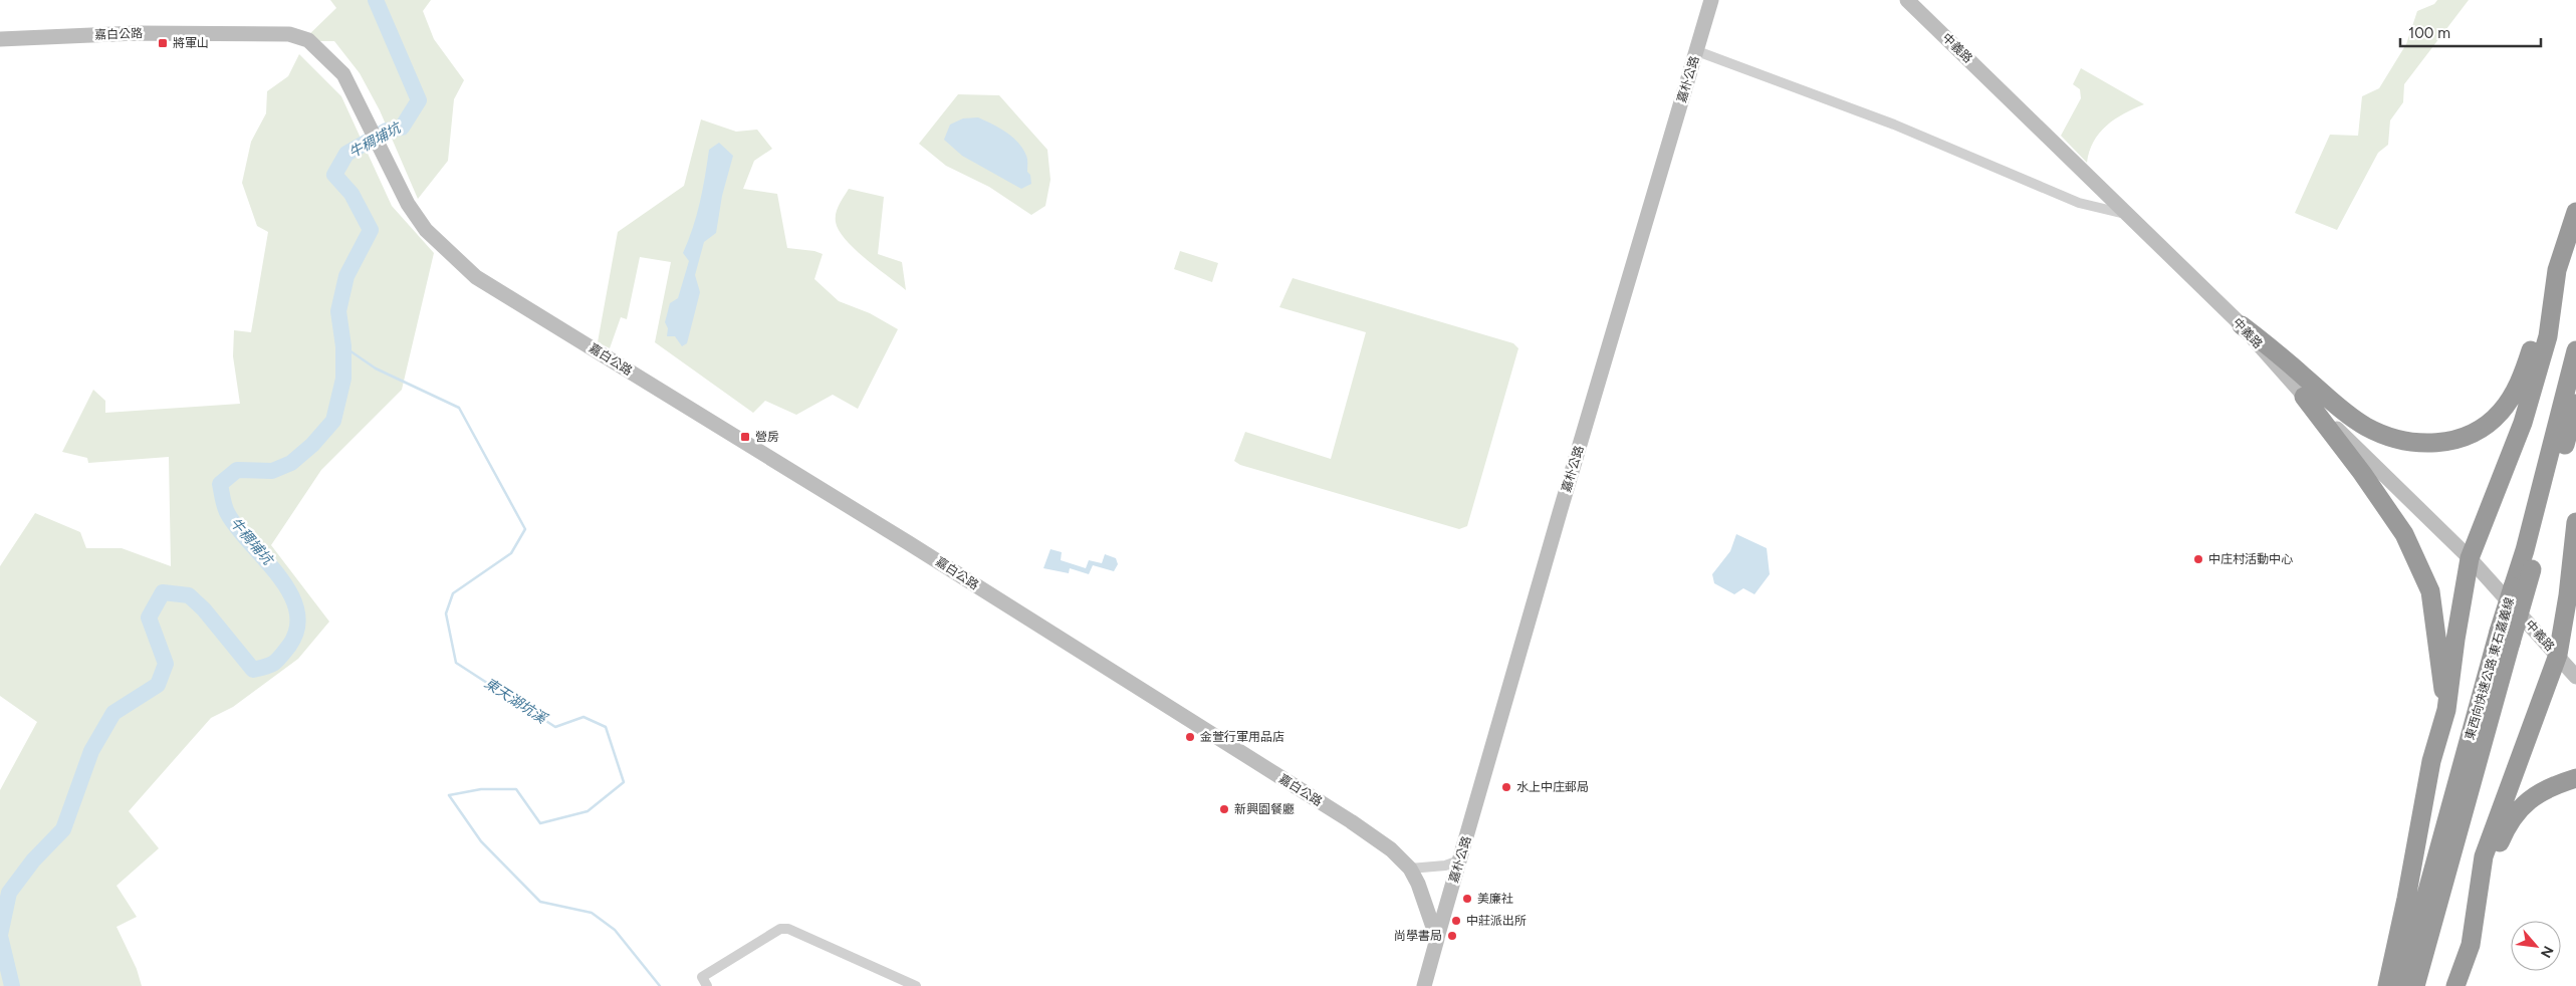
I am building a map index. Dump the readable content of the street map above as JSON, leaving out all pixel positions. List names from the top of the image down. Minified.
{"streets":{"highway":["東西向快速公路 東石嘉義線"],"main road":["嘉白公路","中義路","嘉朴公路"]},"crossings":[["嘉白公路","嘉朴公路"]],"water":["牛稠埔坑","東天湖坑溪"],"places":{"transit":["將軍山","營房"],"other":["中庄村活動中心","金萱行軍用品店","水上中庄郵局","新興園餐廳","美廉社","中莊派出所","尚學書局"]},"scale_bar":"100 m","north":"bottom right"}
